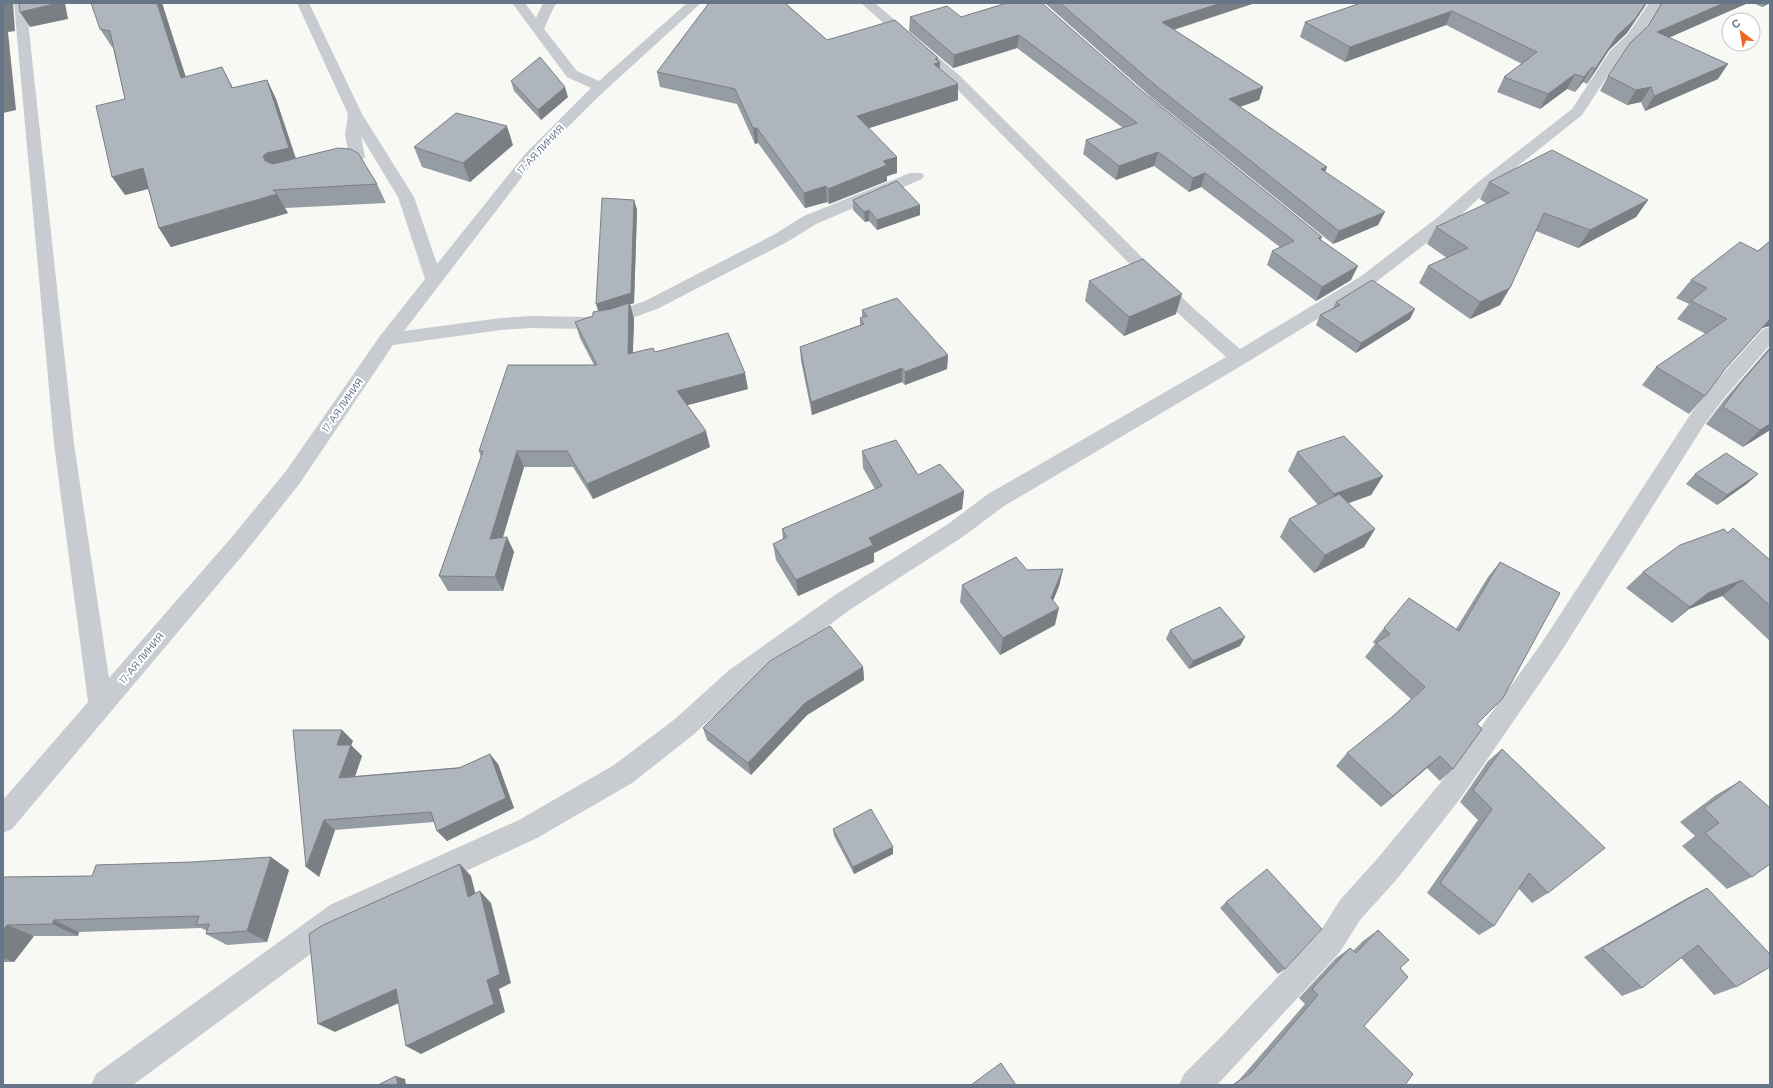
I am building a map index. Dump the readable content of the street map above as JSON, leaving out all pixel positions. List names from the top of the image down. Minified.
{"streets":{"street":["17-АЯ ЛИНИЯ"]},"north":"top left"}
